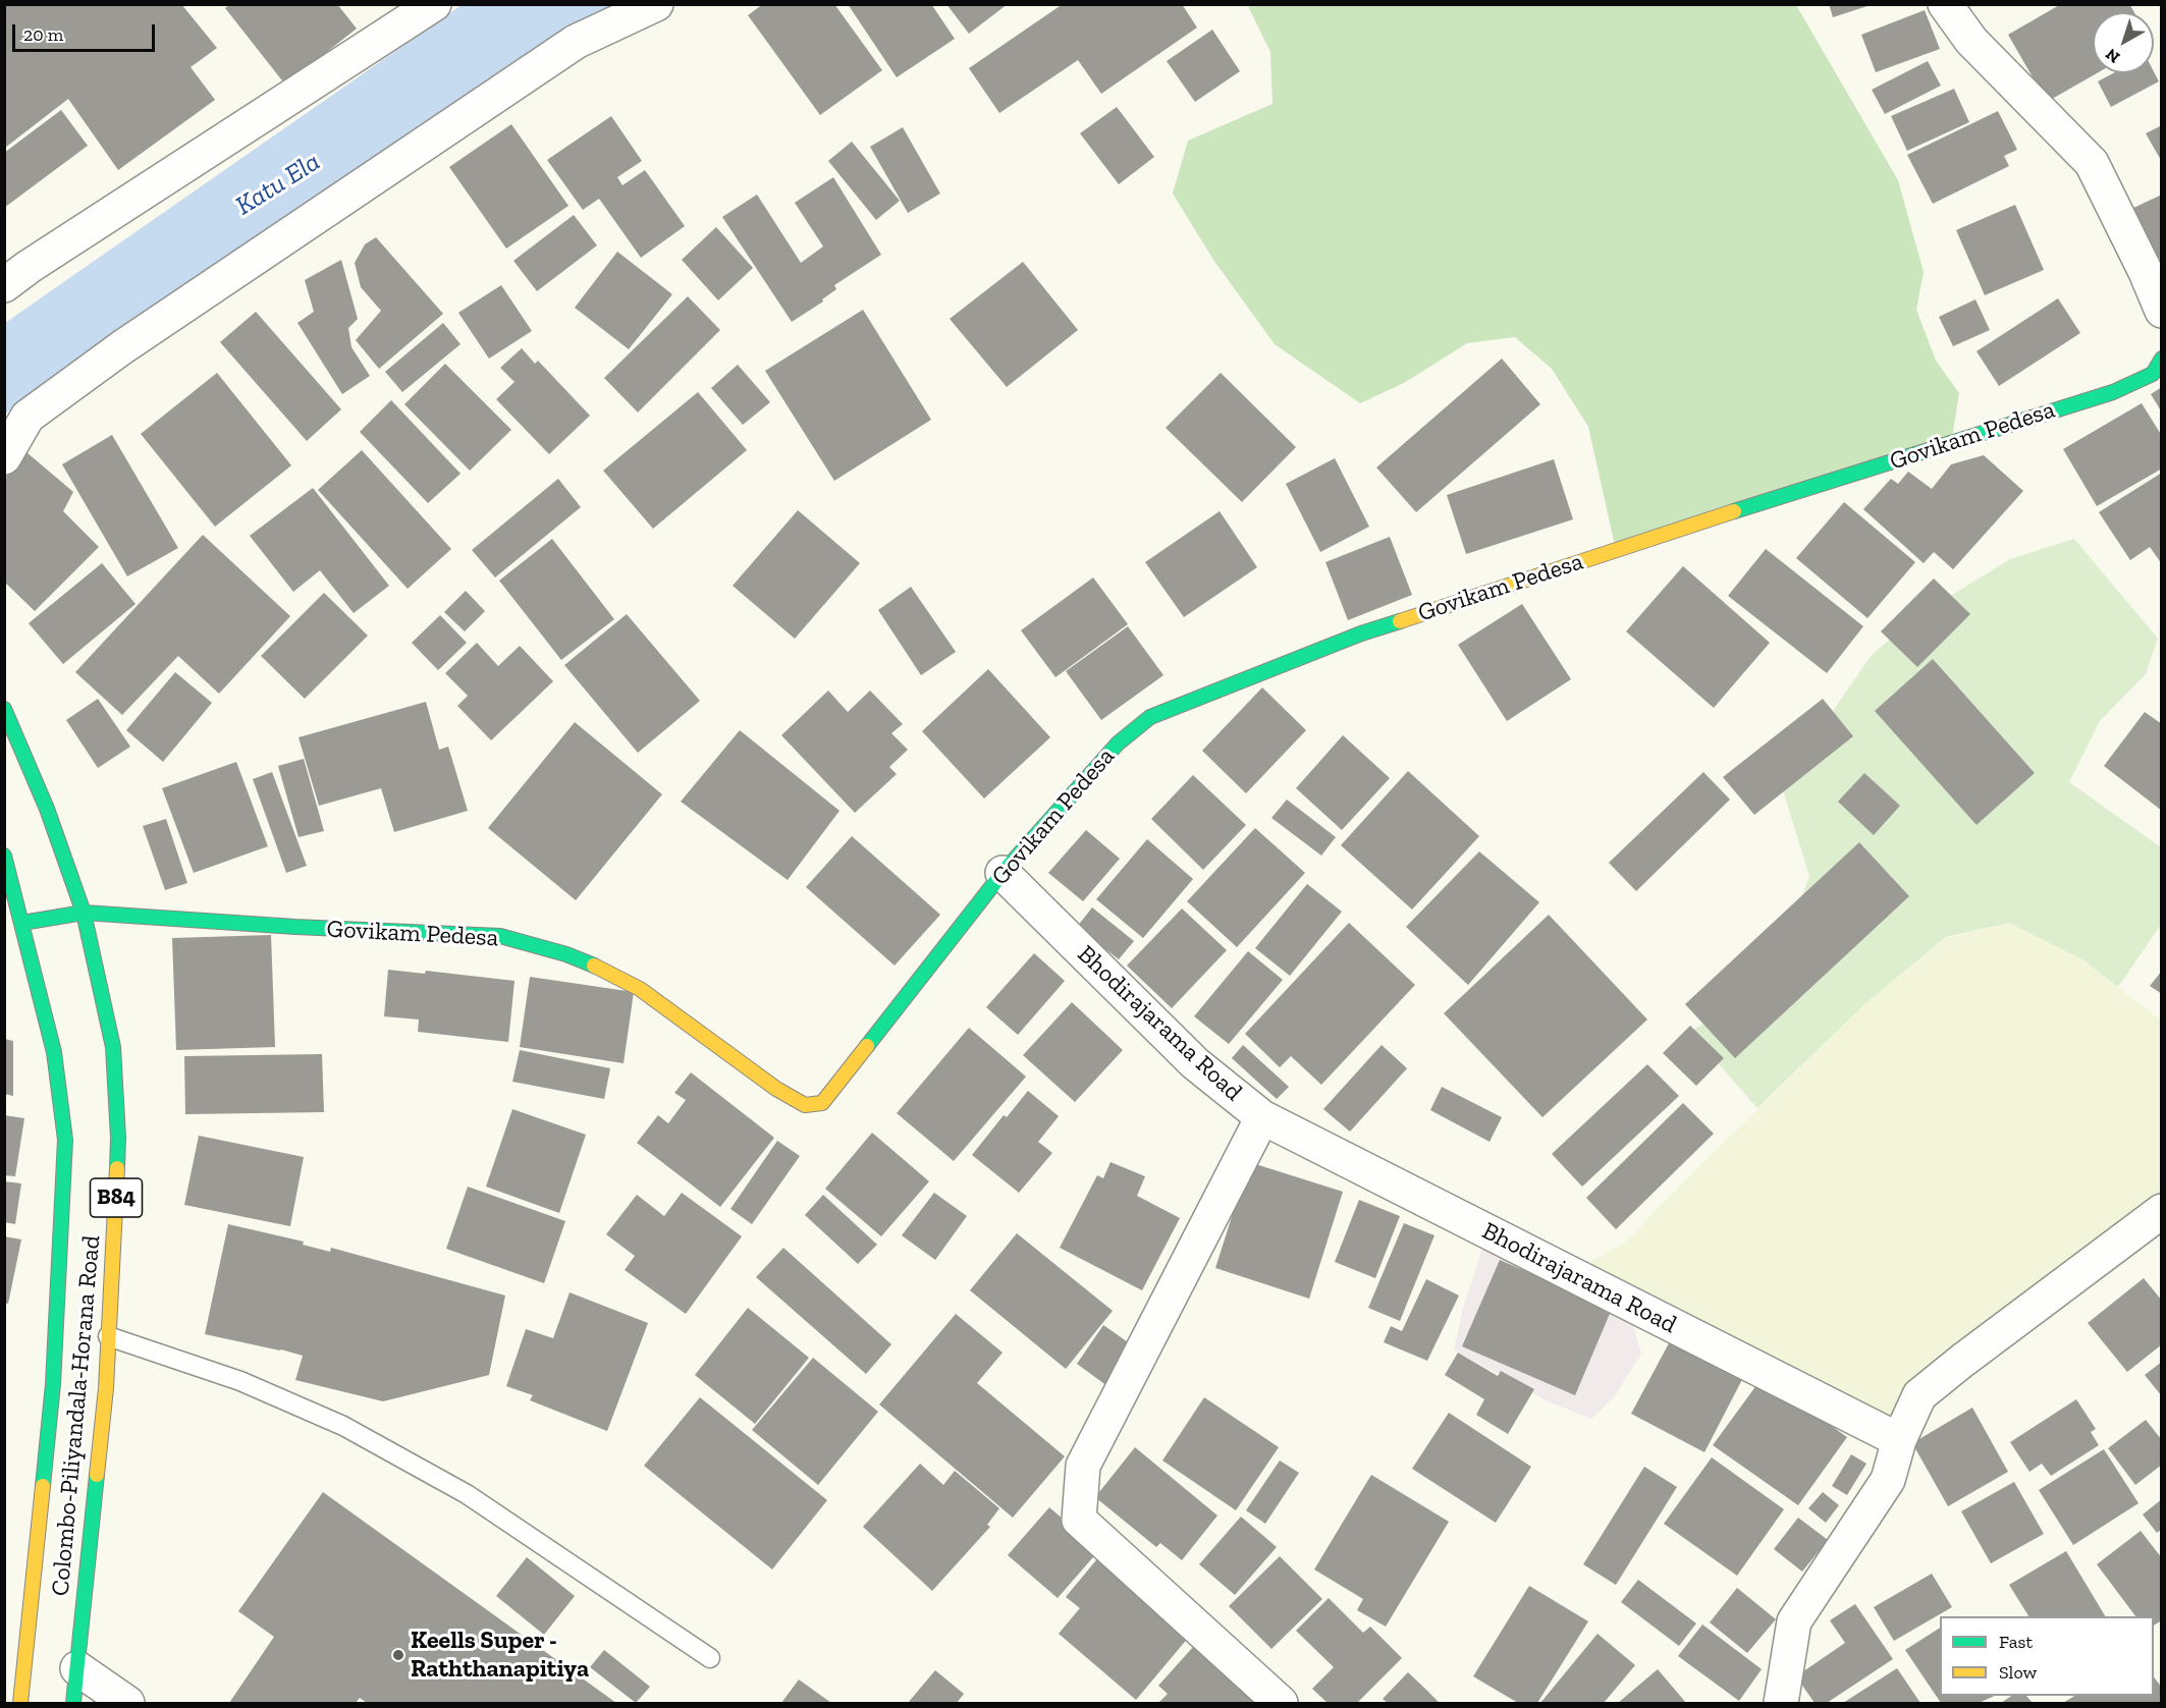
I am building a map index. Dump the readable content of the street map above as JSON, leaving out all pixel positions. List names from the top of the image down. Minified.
{"streets":{"street":["Govikam Pedesa","Bhodirajarama Road","B84","Colombo-Piliyandala-Horana Road"]},"crossings":[["Govikam Pedesa","Bhodirajarama Road"],["Govikam Pedesa","Colombo-Piliyandala-Horana Road"]],"water":["Katu Ela"],"places":["Keells Super - Raththanapitiya"],"legend":["Fast","Slow"],"scale_bar":"20 m","north":"bottom left"}
